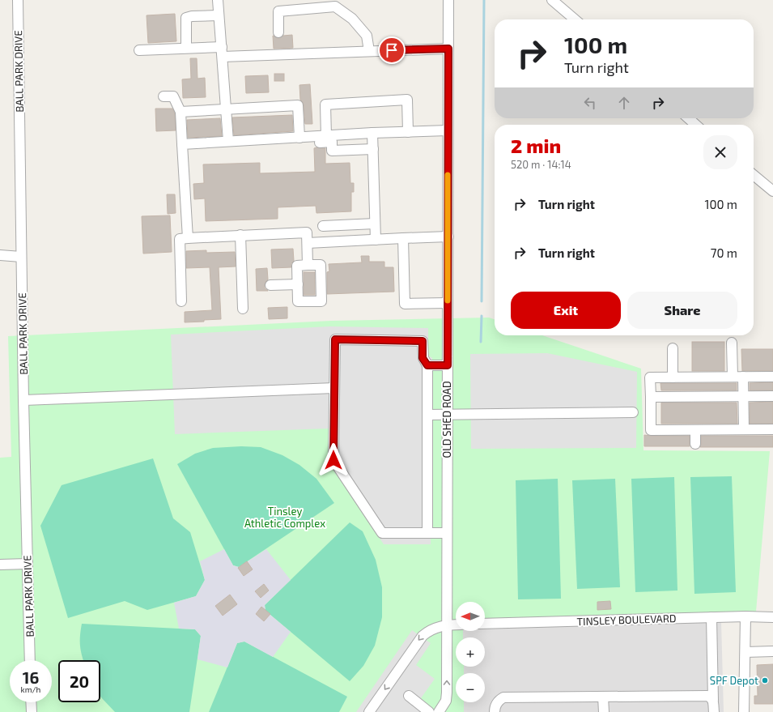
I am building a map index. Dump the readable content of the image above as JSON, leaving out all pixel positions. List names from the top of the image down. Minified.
{"streets":{"street":["BALL PARK DRIVE","OLD SHED ROAD","TINSLEY BOULEVARD"]},"parks":["Tinsley Athletic Complex"],"places":["SPF Depot"],"north":"left","page":{"turn":["100 m","Turn right"],"heading":["2 min","520 m · 14:14"],"list":[{"name":"Turn right","value":"100 m"},{"name":"Turn right","value":"70 m"}],"buttons":["Exit","Share"],"map_buttons":["+","−"],"speed":"16 km/h","limit":"20"}}
